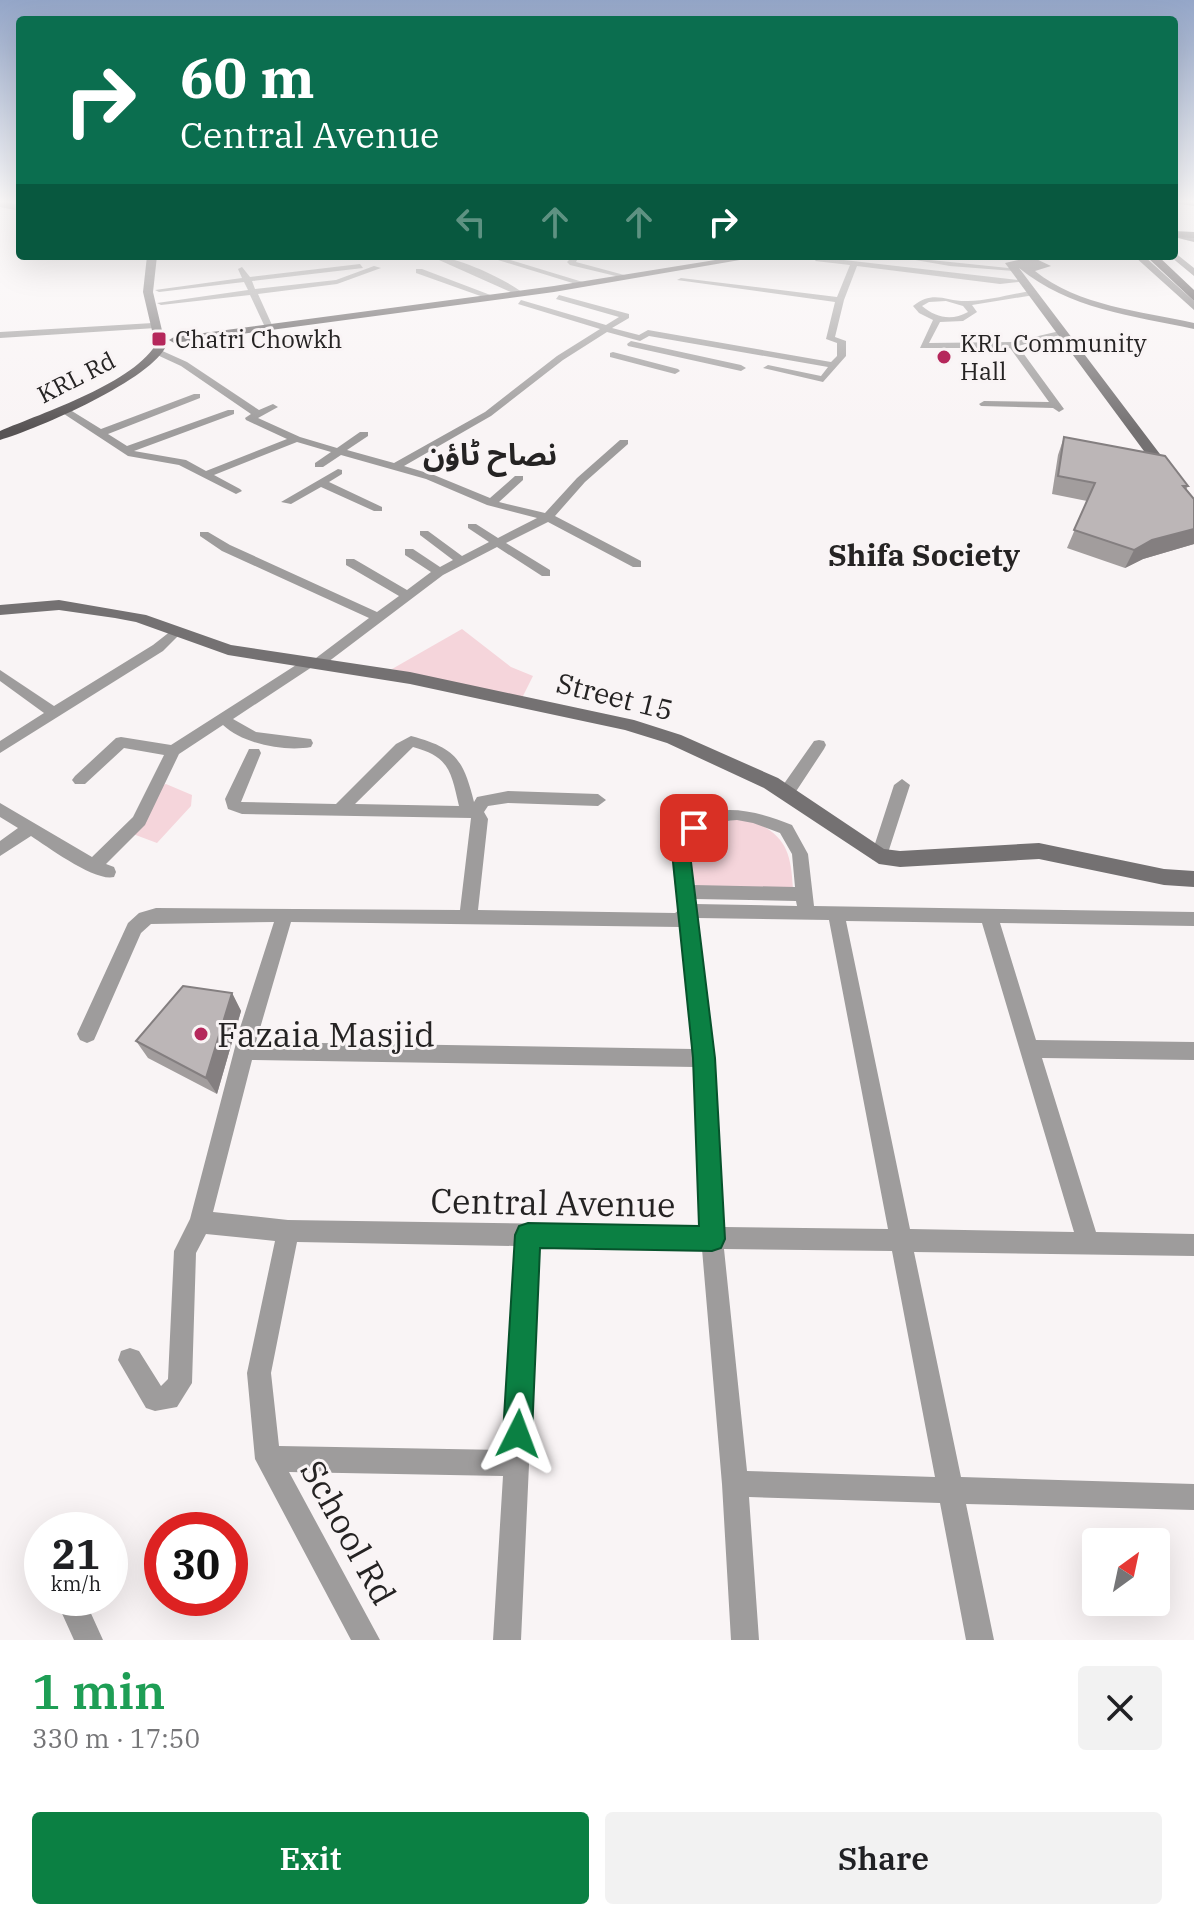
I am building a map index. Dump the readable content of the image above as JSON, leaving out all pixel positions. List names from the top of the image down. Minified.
{"streets":{"main road":["KRL Rd"],"street":["Street 15","Central Avenue","School Rd"]},"districts":["نصاح ٹاؤن","Shifa Society"],"places":{"transit":["Chatri Chowkh"],"other":["KRL Community Hall","Fazaia Masjid"]},"north":"top right","page":{"turn":["60 m","Central Avenue"],"speed":"21 km/h","limit":"30","heading":["1 min","330 m · 17:50"],"buttons":["Exit","Share"]}}
